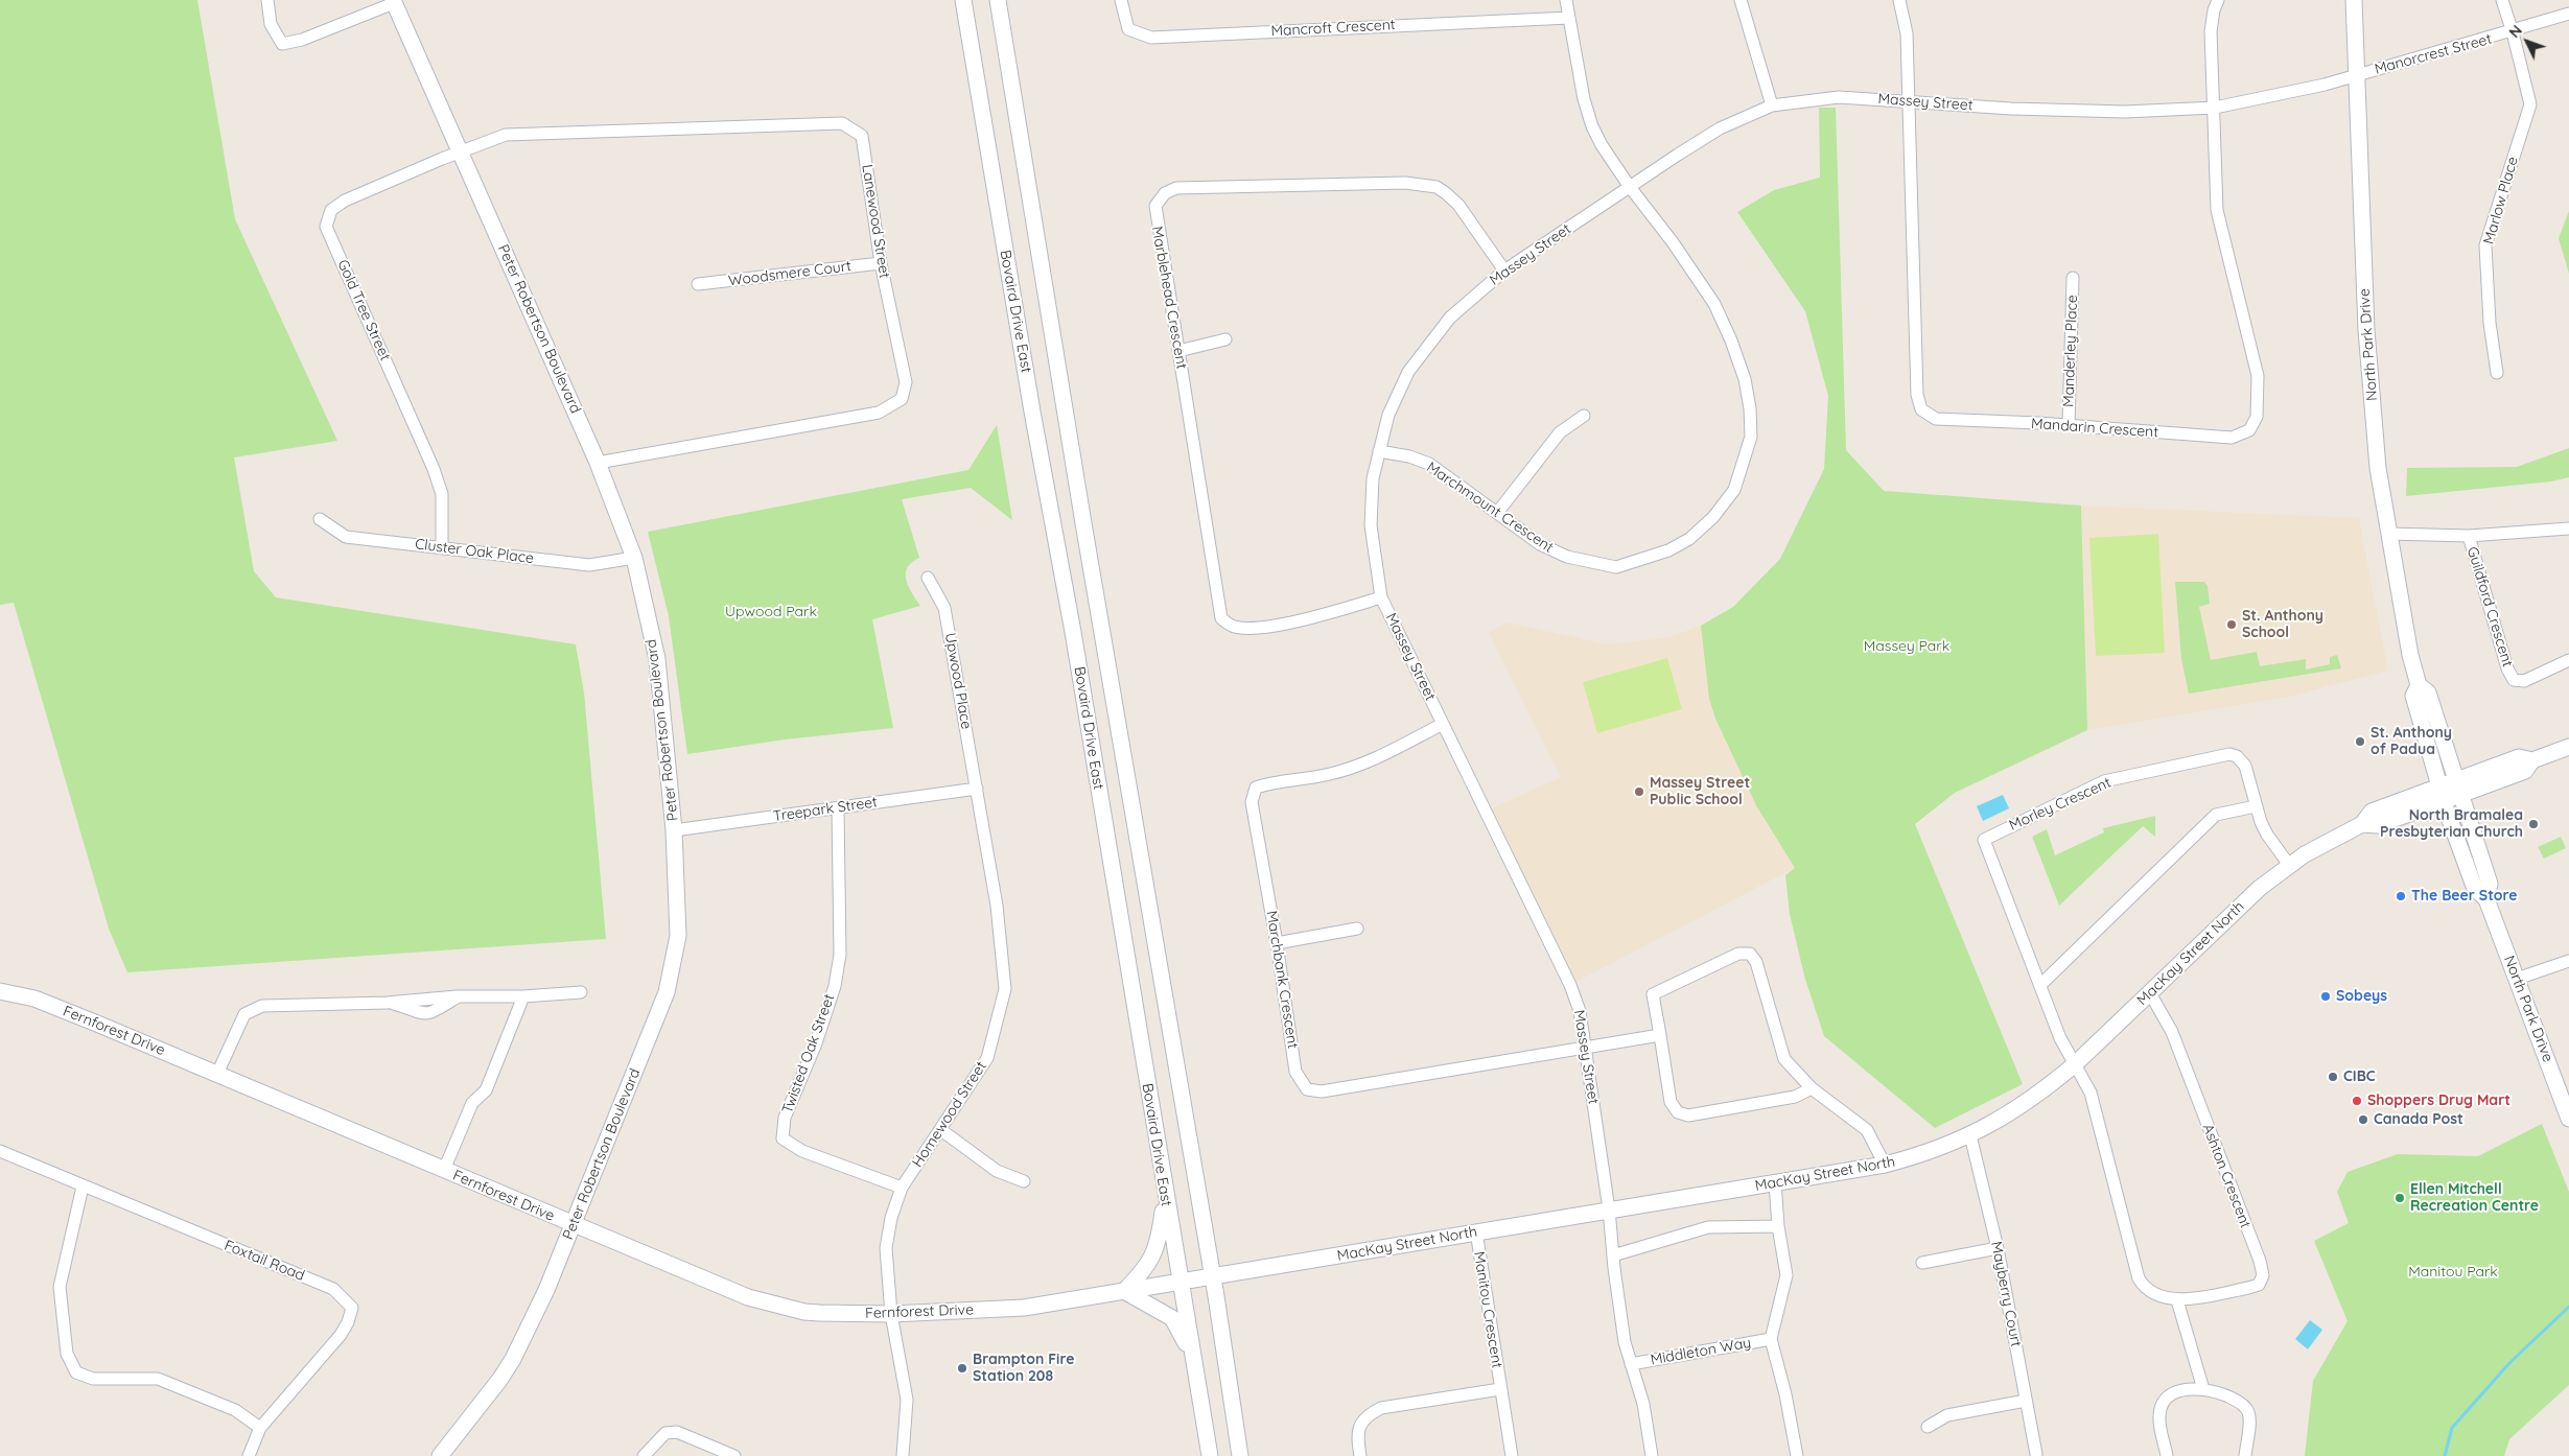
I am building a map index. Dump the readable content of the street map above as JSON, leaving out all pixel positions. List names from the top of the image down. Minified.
{"streets":{"main road":["Bovaird Drive East","Peter Robertson Boulevard","North Park Drive","MacKay Street North","Fernforest Drive"],"street":["Mancroft Crescent","Manorcrest Street","Massey Street","Marlow Place","Lanewood Street","Woodsmere Court","Marblehead Crescent","Gold Tree Street","Manderley Place","Mandarin Crescent","Marchmount Crescent","Cluster Oak Place","Guildford Crescent","Upwood Place","Morley Crescent","Treepark Street","Marchbank Crescent","Twisted Oak Street","Homewood Street","Ashton Crescent","Foxtail Road","Mayberry Court","Manitou Crescent","Middleton Way"]},"crossings":[["Manorcrest Street","Massey Street"],["Manorcrest Street","Marlow Place"],["Manorcrest Street","North Park Drive"],["Massey Street","Marblehead Crescent"],["Massey Street","North Park Drive"],["Massey Street","Mandarin Crescent"],["Massey Street","Marchmount Crescent"],["Massey Street","MacKay Street North"],["Massey Street","Marchbank Crescent"],["Massey Street","Middleton Way"],["Lanewood Street","Woodsmere Court"],["Lanewood Street","Gold Tree Street"],["Lanewood Street","Peter Robertson Boulevard"],["Gold Tree Street","Peter Robertson Boulevard"],["Gold Tree Street","Cluster Oak Place"],["Bovaird Drive East","MacKay Street North"],["Bovaird Drive East","Fernforest Drive"],["Peter Robertson Boulevard","Cluster Oak Place"],["Peter Robertson Boulevard","Treepark Street"],["Peter Robertson Boulevard","Fernforest Drive"],["North Park Drive","Guildford Crescent"],["North Park Drive","MacKay Street North"],["Manderley Place","Mandarin Crescent"],["Upwood Place","Treepark Street"],["Upwood Place","Homewood Street"],["Morley Crescent","MacKay Street North"],["Morley Crescent","Ashton Crescent"],["Treepark Street","Twisted Oak Street"],["Treepark Street","Homewood Street"],["MacKay Street North","Fernforest Drive"],["MacKay Street North","Ashton Crescent"],["MacKay Street North","Mayberry Court"],["MacKay Street North","Manitou Crescent"],["MacKay Street North","Middleton Way"],["Fernforest Drive","Homewood Street"],["Twisted Oak Street","Homewood Street"]],"parks":["Upwood Park","Massey Park","Manitou Park"],"places":["St. Anthony School","St. Anthony of Padua","Massey Street Public School","North Bramalea Presbyterian Church","The Beer Store","Sobeys","CIBC","Shoppers Drug Mart","Canada Post","Ellen Mitchell Recreation Centre","Brampton Fire Station 208"],"north":"top left"}
